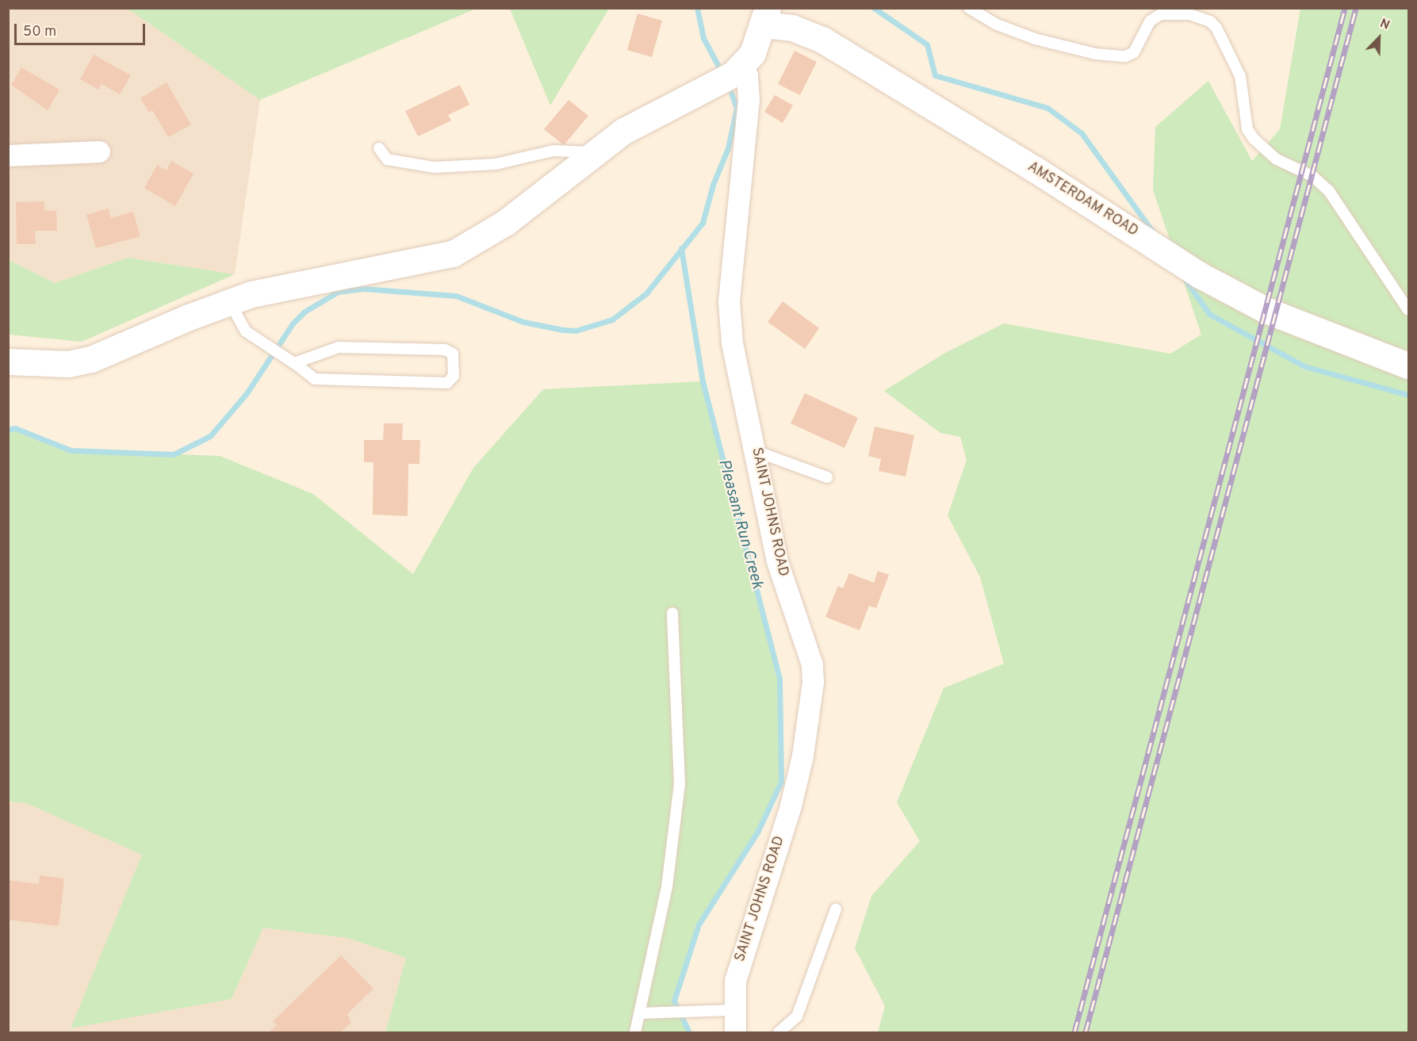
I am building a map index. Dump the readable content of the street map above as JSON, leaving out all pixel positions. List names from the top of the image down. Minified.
{"streets":{"street":["AMSTERDAM ROAD","SAINT JOHNS ROAD"]},"water":["Pleasant Run Creek"],"scale_bar":"50 m","north":"top right"}
